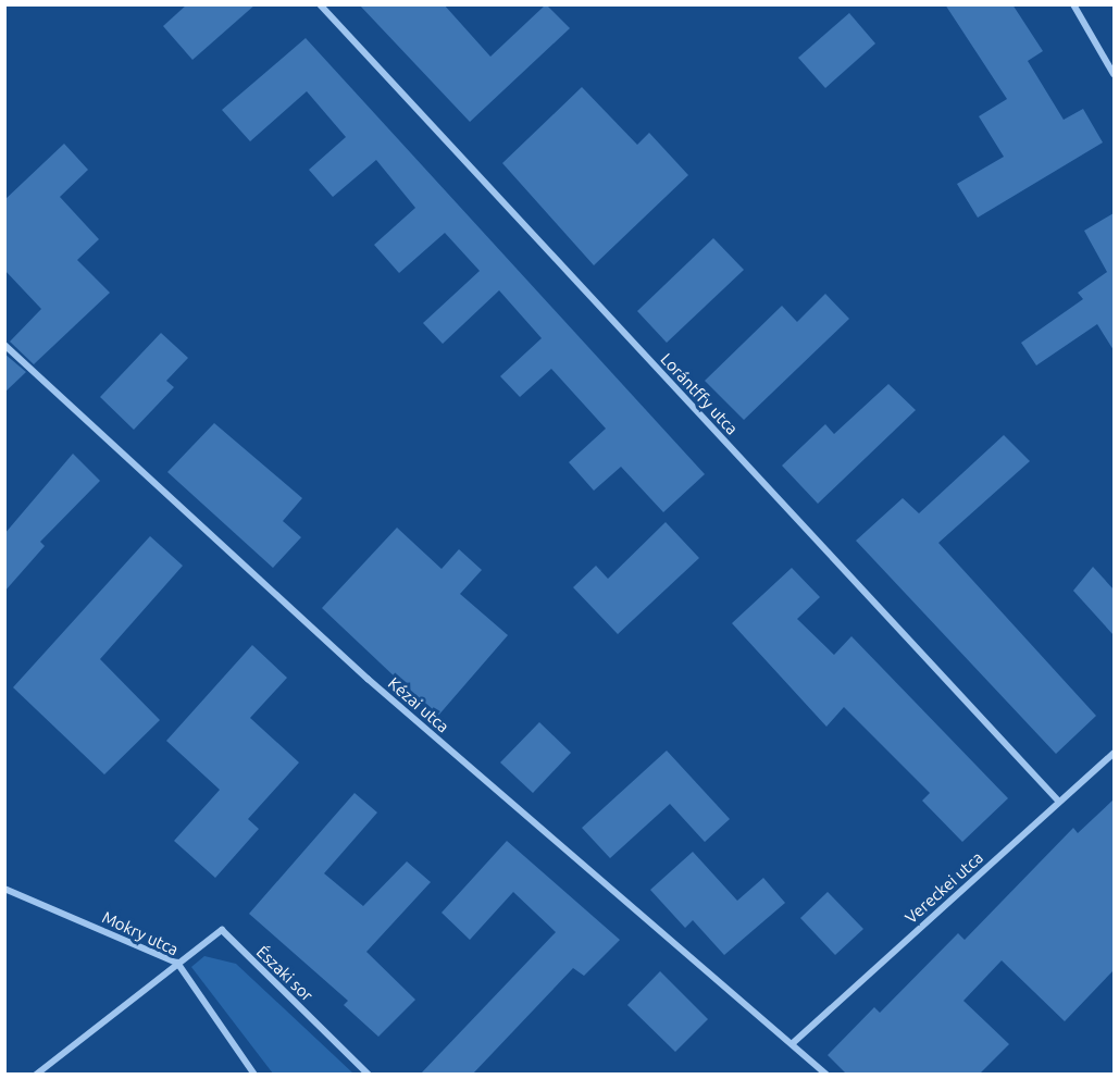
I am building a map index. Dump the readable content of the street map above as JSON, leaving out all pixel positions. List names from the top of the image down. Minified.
{"streets":{"street":["Lorántffy utca","Kézai utca","Vereckei utca","Mokry utca","Északi sor"]},"crossings":[["Lorántffy utca","Vereckei utca"],["Kézai utca","Vereckei utca"],["Mokry utca","Északi sor"]]}
